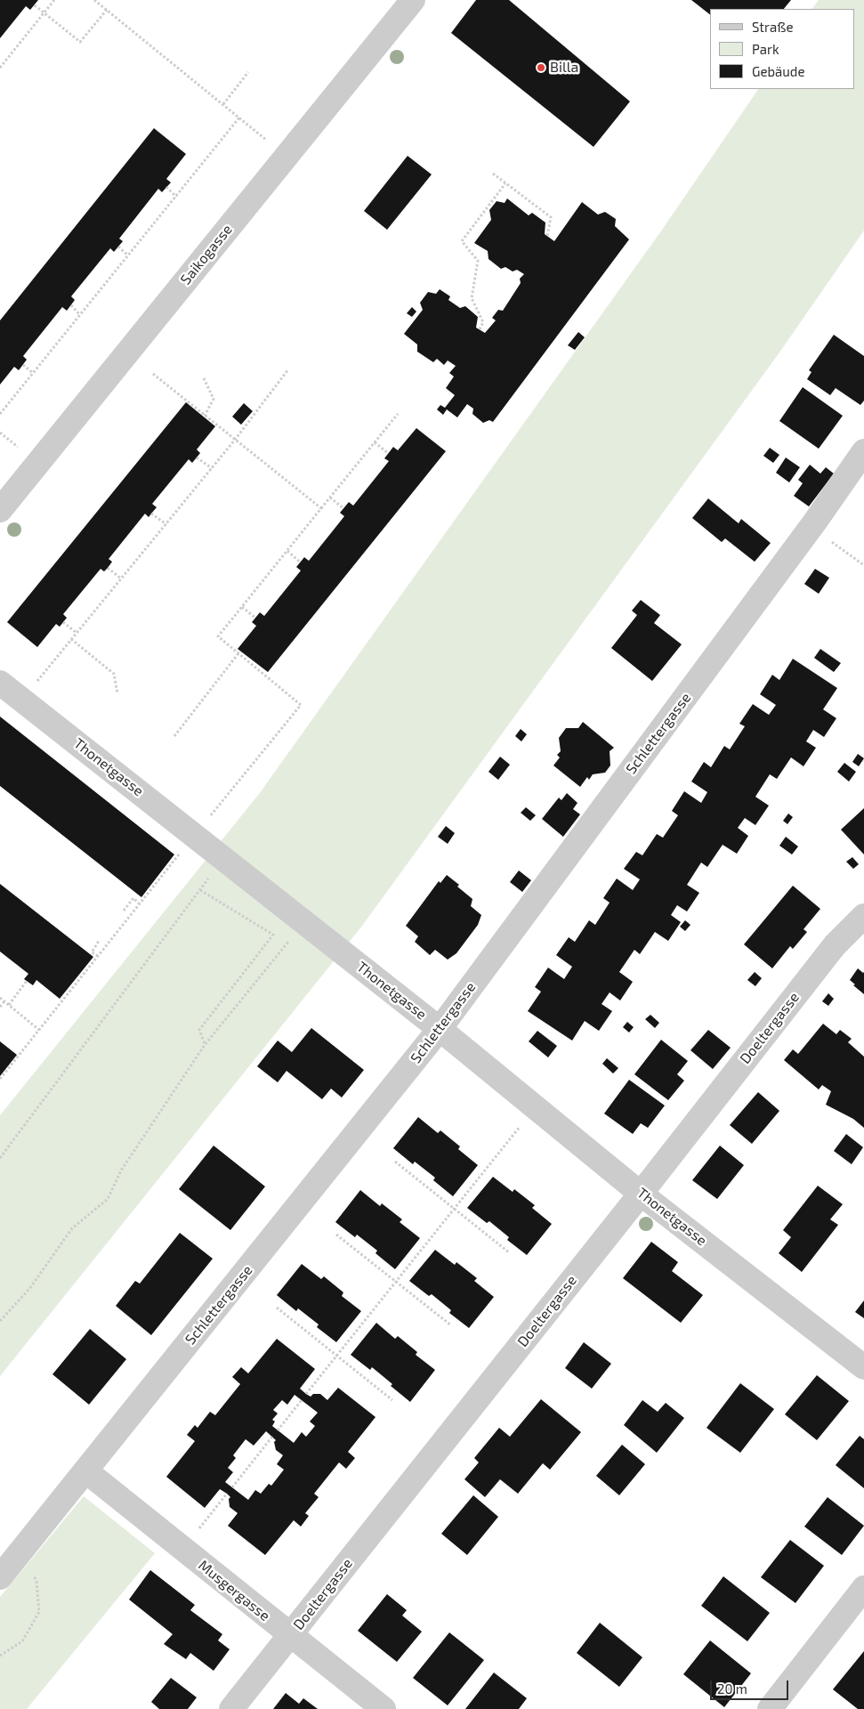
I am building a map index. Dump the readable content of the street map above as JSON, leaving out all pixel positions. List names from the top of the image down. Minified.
{"streets":{"street":["Saikogasse","Schlettergasse","Thonetgasse","Doeltergasse","Musgergasse"]},"crossings":[["Schlettergasse","Thonetgasse"],["Schlettergasse","Musgergasse"],["Thonetgasse","Doeltergasse"],["Doeltergasse","Musgergasse"]],"places":["Billa"],"legend":["Straße","Park","Gebäude"],"scale_bar":"20 m"}
